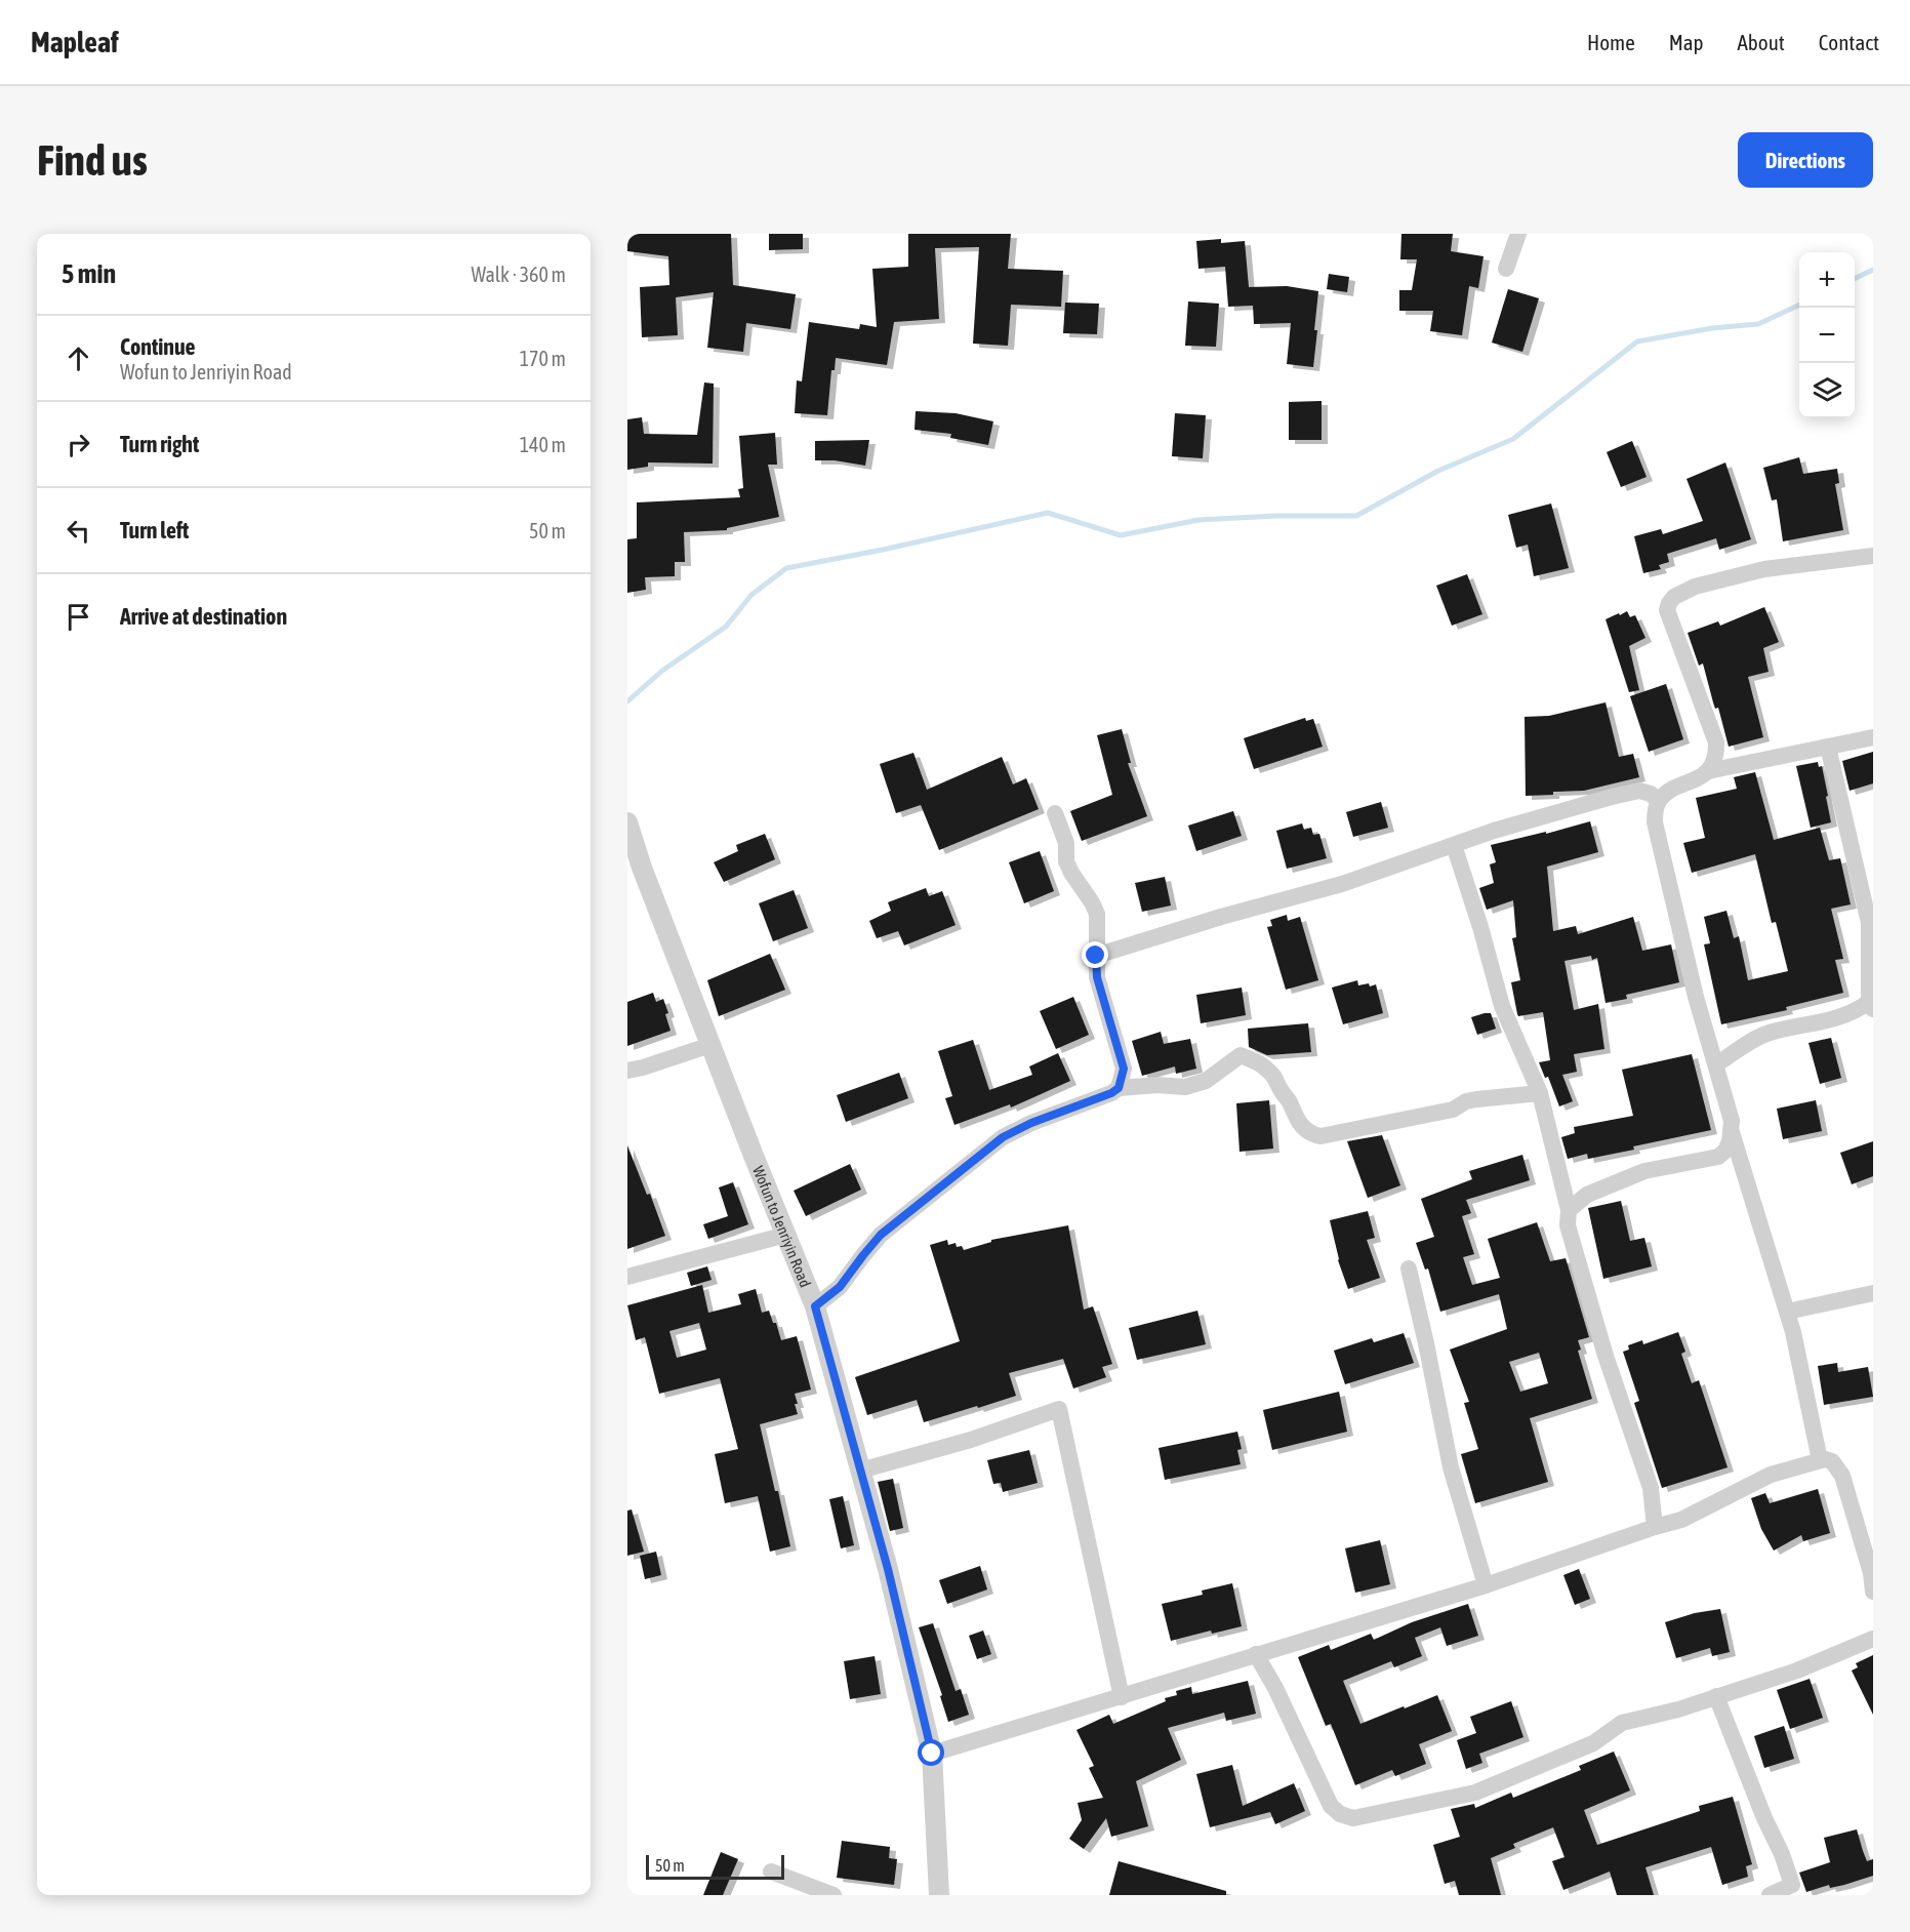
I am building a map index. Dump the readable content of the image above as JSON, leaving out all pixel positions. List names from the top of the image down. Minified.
{"streets":{"street":["Wofun to Jenriyin Road"]},"scale_bar":"50 m","page":{"header":"Mapleaf","nav":["Home","Map","About","Contact"],"buttons":"Directions","title":"Find us","heading":["5 min","Walk · 360 m"],"map_buttons":["+","−"],"list":[["Continue","Wofun to Jenriyin Road","170 m"],["Turn right","140 m"],["Turn left","50 m"],"Arrive at destination"],"scale":"50 m"}}
